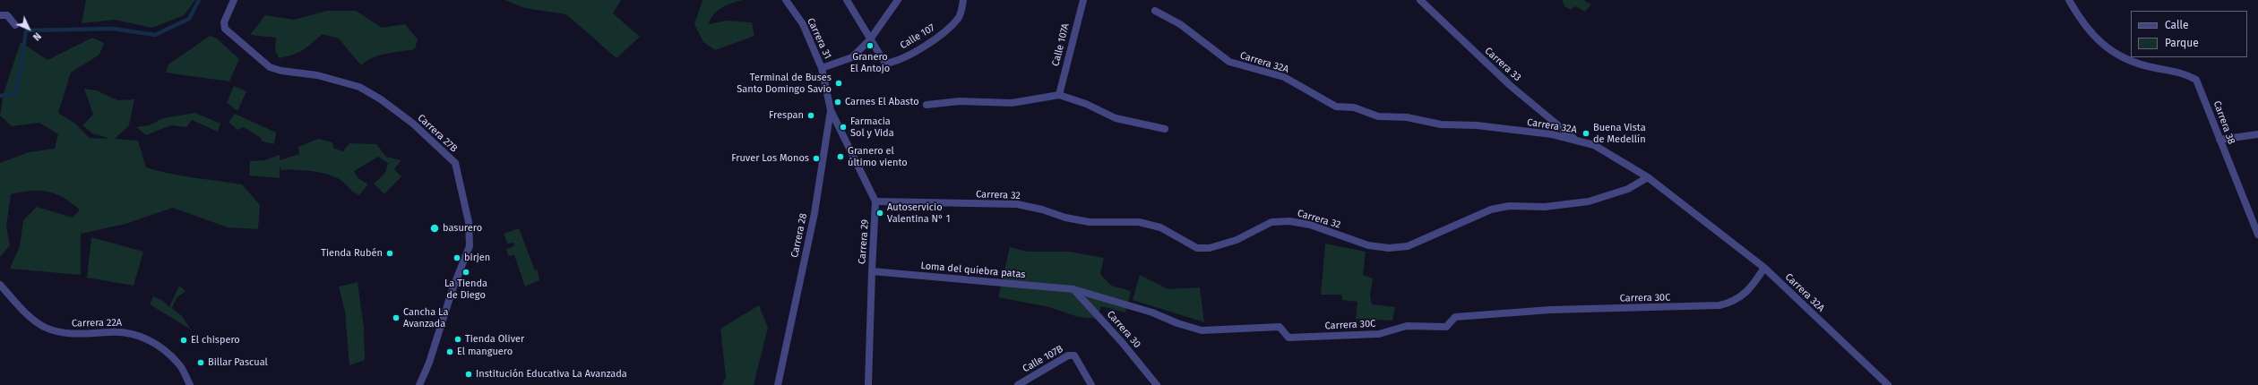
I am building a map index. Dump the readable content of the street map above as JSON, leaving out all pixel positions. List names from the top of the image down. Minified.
{"streets":{"street":["Calle 107","Carrera 31","Calle 107A","Carrera 32A","Carrera 33","Carrera 38","Carrera 27B","Carrera 32","Carrera 28","Carrera 29","Loma del quiebra patas","Carrera 30C","Carrera 22A","Carrera 30","Calle 107B"]},"crossings":[["Carrera 31","Carrera 28"],["Carrera 32A","Carrera 33"],["Carrera 32A","Carrera 32"],["Carrera 32A","Carrera 30C"],["Carrera 32","Carrera 29"],["Carrera 28","Carrera 29"],["Carrera 29","Loma del quiebra patas"],["Loma del quiebra patas","Carrera 30C"],["Loma del quiebra patas","Carrera 30"],["Carrera 30C","Carrera 30"]],"places":["Granero El Antojo","Terminal de Buses Santo Domingo Savio","Carnes El Abasto","Frespan","Farmacia Sol y Vida","Buena Vista de Medellín","Granero el último viento","Fruver Los Monos","Autoservicio Valentina N° 1","basurero","Tienda Rubén","birjen","La Tienda de Diego","Cancha La Avanzada","Tienda Oliver","El chispero","El manguero","Billar Pascual","Institución Educativa La Avanzada"],"legend":["Calle","Parque"],"north":"bottom right"}
